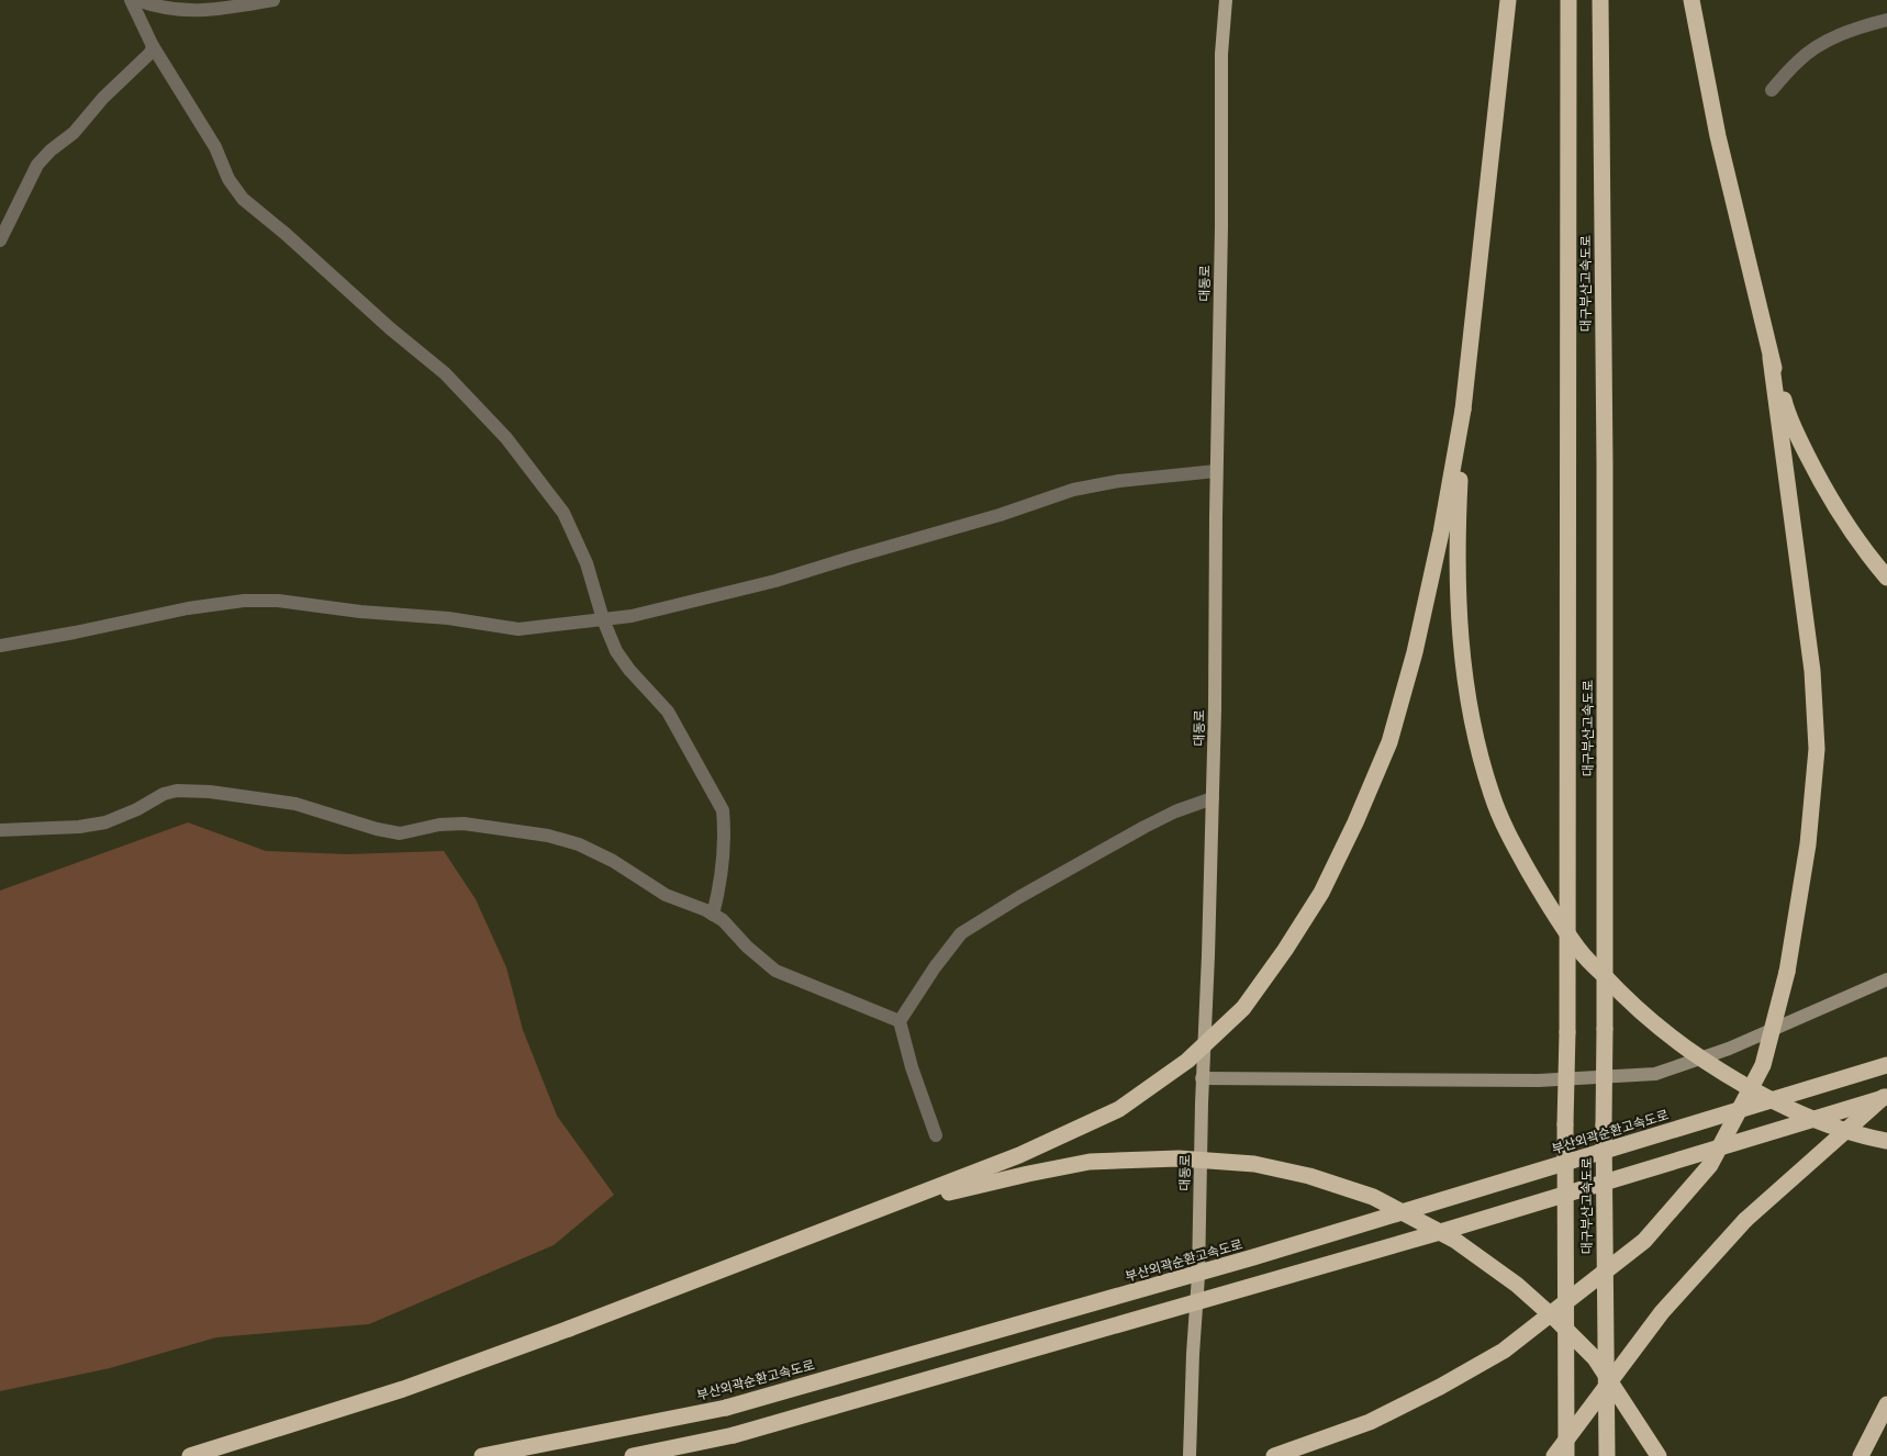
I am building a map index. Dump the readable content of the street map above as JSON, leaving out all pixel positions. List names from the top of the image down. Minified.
{"streets":{"highway":["대구부산고속도로","부산외곽순환고속도로"],"main road":["대동로"]}}
